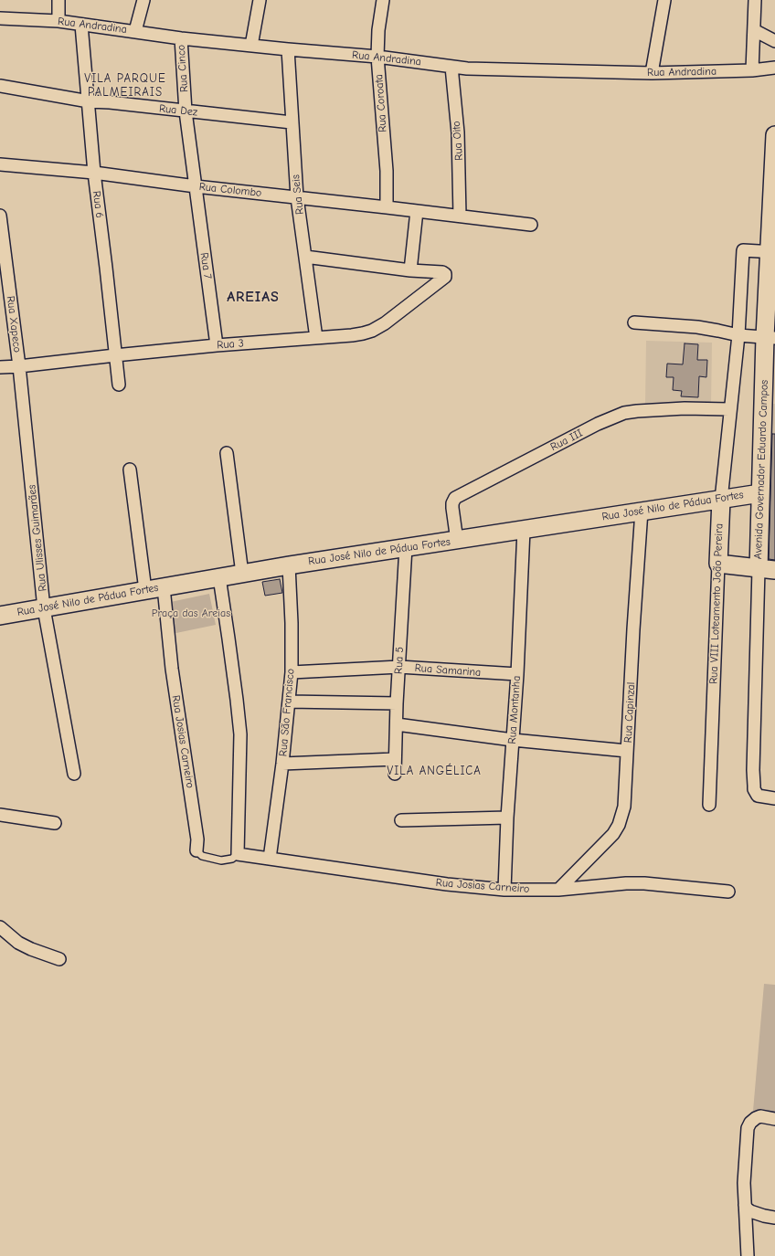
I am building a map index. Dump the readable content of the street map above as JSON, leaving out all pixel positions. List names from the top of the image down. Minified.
{"streets":{"street":["Rua Andradina","Rua Cinco","Rua Coroata","Rua Dez","Rua Oito","Rua Colombo","Rua Seis","Rua 6","Rua 7","Rua Xapeco","Rua 3","Rua III","Avenida Governador Eduardo Campos","Rua José Nilo de Pádua Fortes","Rua Ulisses Guimarães","Rua VIII Loteamento João Pereira","Rua 5","Rua Samarina","Rua Montanha","Rua São Francisco","Rua Capinzal","Rua Josias Carneiro"]},"crossings":[["Rua Andradina","Rua Cinco"],["Rua Andradina","Rua Coroata"],["Rua Andradina","Rua Oito"],["Rua Andradina","Rua Seis"],["Rua Andradina","Rua 6"],["Rua Cinco","Rua Dez"],["Rua Cinco","Rua Colombo"],["Rua Cinco","Rua 7"],["Rua Coroata","Rua Colombo"],["Rua Dez","Rua Seis"],["Rua Dez","Rua 6"],["Rua Oito","Rua Colombo"],["Rua Colombo","Rua Seis"],["Rua Colombo","Rua 6"],["Rua Colombo","Rua 7"],["Rua Seis","Rua 3"],["Rua 6","Rua 3"],["Rua 7","Rua 3"],["Rua Xapeco","Rua 3"],["Rua Xapeco","Rua Ulisses Guimarães"],["Rua 3","Rua Ulisses Guimarães"],["Rua III","Rua José Nilo de Pádua Fortes"],["Rua III","Rua VIII Loteamento João Pereira"],["Avenida Governador Eduardo Campos","Rua José Nilo de Pádua Fortes"],["Avenida Governador Eduardo Campos","Rua VIII Loteamento João Pereira"],["Rua José Nilo de Pádua Fortes","Rua Ulisses Guimarães"],["Rua José Nilo de Pádua Fortes","Rua VIII Loteamento João Pereira"],["Rua José Nilo de Pádua Fortes","Rua 5"],["Rua José Nilo de Pádua Fortes","Rua Montanha"],["Rua José Nilo de Pádua Fortes","Rua São Francisco"],["Rua José Nilo de Pádua Fortes","Rua Capinzal"],["Rua José Nilo de Pádua Fortes","Rua Josias Carneiro"],["Rua 5","Rua Samarina"],["Rua Samarina","Rua Montanha"],["Rua Samarina","Rua São Francisco"],["Rua Montanha","Rua Josias Carneiro"],["Rua São Francisco","Rua Josias Carneiro"],["Rua Capinzal","Rua Josias Carneiro"]],"districts":["VILA PARQUE PALMEIRAIS","AREIAS","VILA ANGÉLICA"],"parks":["Praça das Areias"]}
